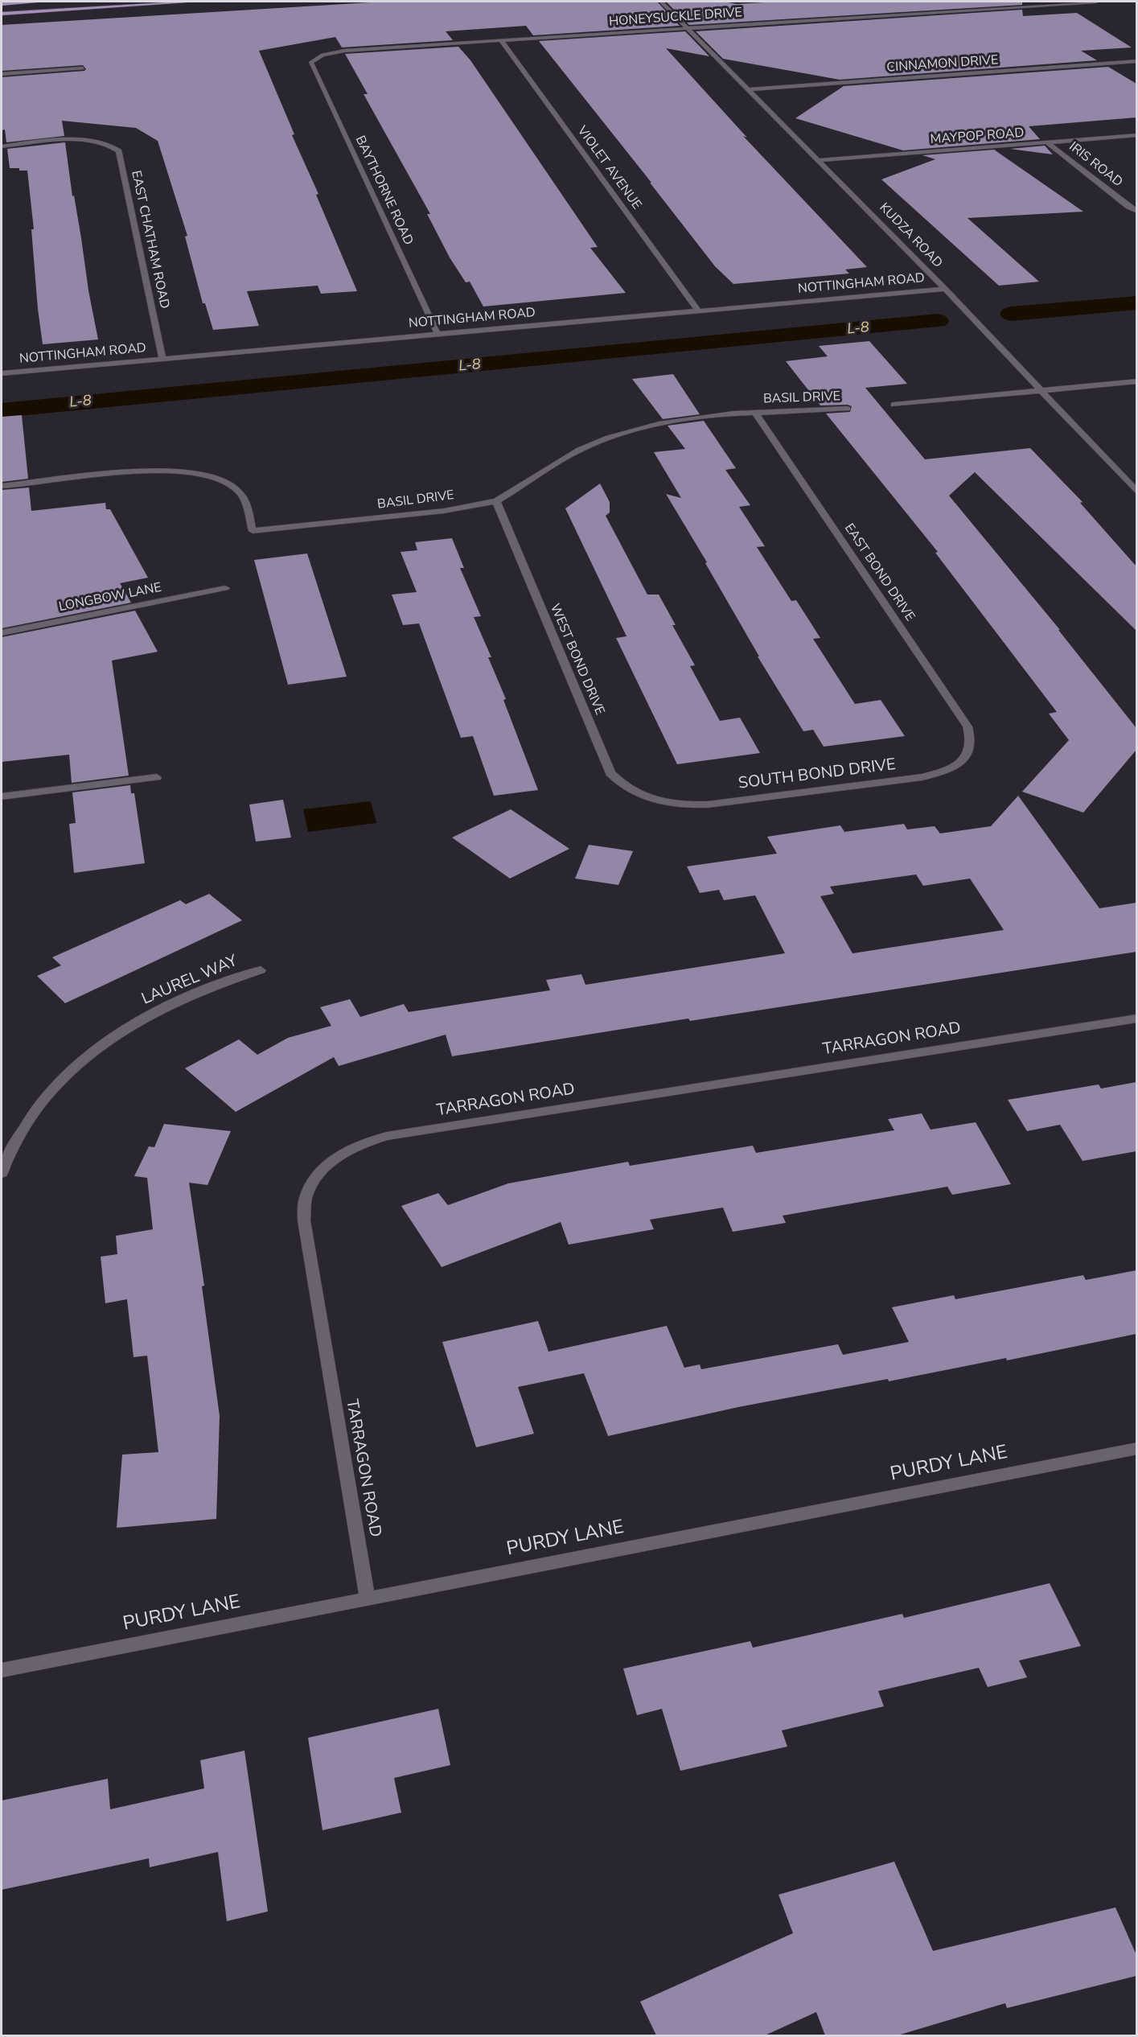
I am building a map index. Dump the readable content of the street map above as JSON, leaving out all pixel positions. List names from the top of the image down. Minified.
{"streets":{"street":["HONEYSUCKLE DRIVE","CINNAMON DRIVE","MAYPOP ROAD","IRIS ROAD","VIOLET AVENUE","BAYTHORNE ROAD","KUDZA ROAD","EAST CHATHAM ROAD","NOTTINGHAM ROAD","BASIL DRIVE","EAST BOND DRIVE","LONGBOW LANE","WEST BOND DRIVE","SOUTH BOND DRIVE","LAUREL WAY","TARRAGON ROAD","PURDY LANE"]},"crossings":[["HONEYSUCKLE DRIVE","VIOLET AVENUE"],["HONEYSUCKLE DRIVE","BAYTHORNE ROAD"],["HONEYSUCKLE DRIVE","KUDZA ROAD"],["CINNAMON DRIVE","KUDZA ROAD"],["MAYPOP ROAD","IRIS ROAD"],["MAYPOP ROAD","KUDZA ROAD"],["VIOLET AVENUE","NOTTINGHAM ROAD"],["BAYTHORNE ROAD","NOTTINGHAM ROAD"],["KUDZA ROAD","NOTTINGHAM ROAD"],["EAST CHATHAM ROAD","NOTTINGHAM ROAD"],["BASIL DRIVE","EAST BOND DRIVE"],["BASIL DRIVE","WEST BOND DRIVE"],["EAST BOND DRIVE","SOUTH BOND DRIVE"],["WEST BOND DRIVE","SOUTH BOND DRIVE"],["TARRAGON ROAD","PURDY LANE"]],"water":["L-8"]}
